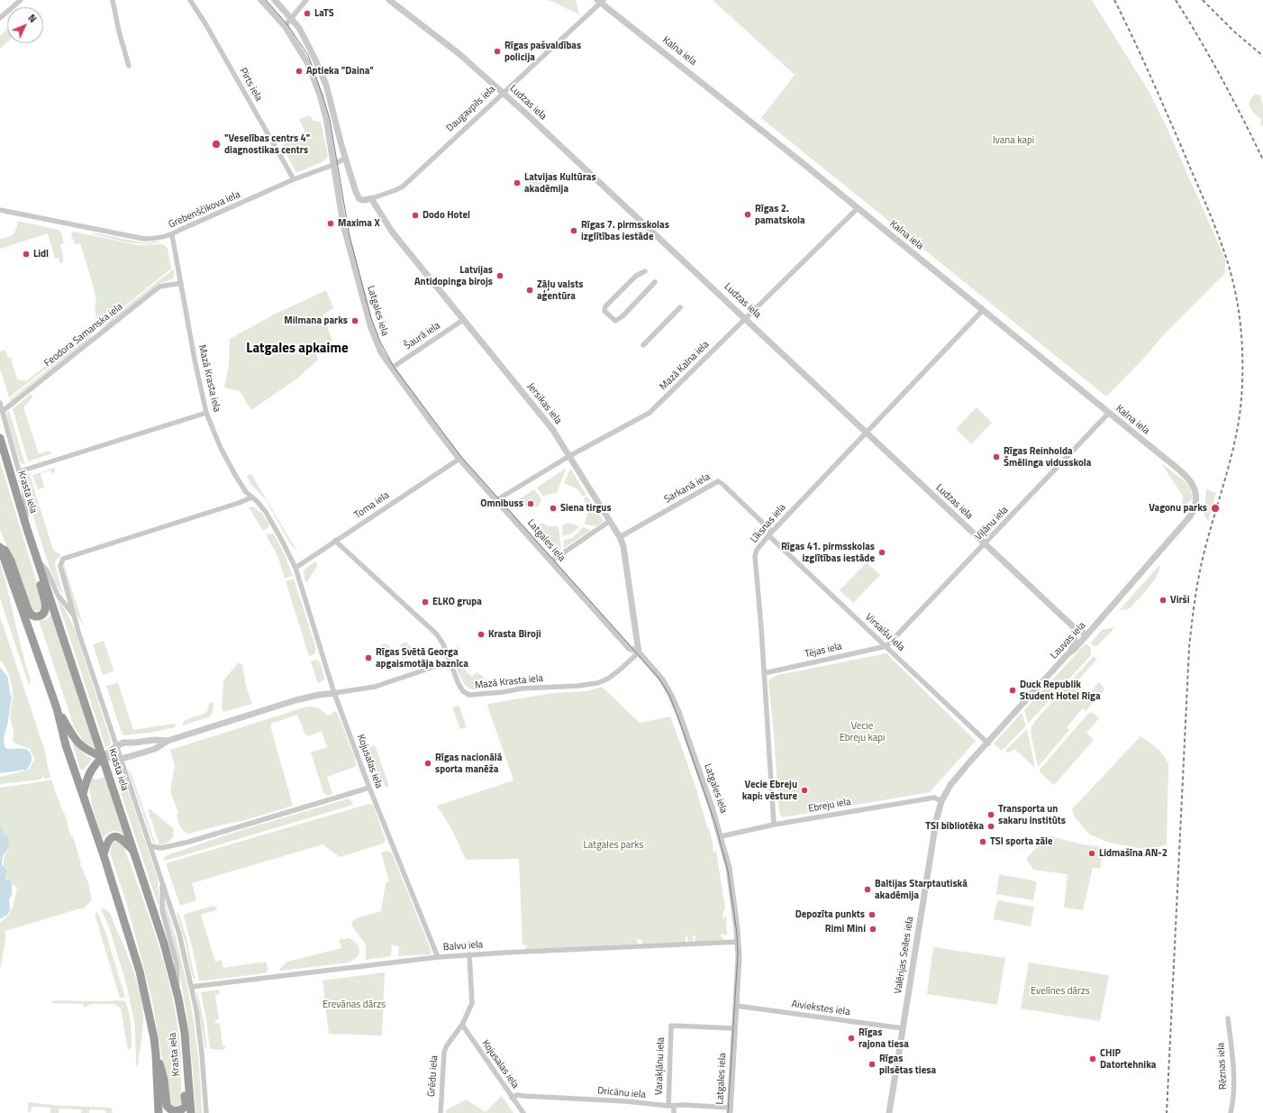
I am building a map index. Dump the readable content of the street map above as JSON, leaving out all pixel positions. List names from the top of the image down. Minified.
{"streets":{"highway":["Krasta iela"],"street":["Kalna iela","Pirts iela","Ludzas iela","Daugavpils iela","Grebenščikova iela","Latgales iela","Feodora Samanska iela","Šaurā iela","Mazā Kalna iela","Mazā Krasta iela","Jersikas iela","Sarkanā iela","Toma iela","Līksnas iela","Viļānu iela","Virsaišu iela","Lauvas iela","Tējas iela","Kojusalas iela","Ebreju iela","Balvu iela","Valērijas Seiles iela","Aiviekstes iela","Varakļānu iela","Rēznas iela","Grēdu iela","Dricānu iela"]},"crossings":[["Kalna iela","Daugavpils iela"],["Kalna iela","Mazā Kalna iela"],["Kalna iela","Līksnas iela"],["Kalna iela","Viļānu iela"],["Kalna iela","Lauvas iela"],["Pirts iela","Grebenščikova iela"],["Ludzas iela","Daugavpils iela"],["Ludzas iela","Mazā Kalna iela"],["Ludzas iela","Līksnas iela"],["Ludzas iela","Viļānu iela"],["Ludzas iela","Lauvas iela"],["Daugavpils iela","Grebenščikova iela"],["Daugavpils iela","Jersikas iela"],["Grebenščikova iela","Latgales iela"],["Grebenščikova iela","Mazā Krasta iela"],["Latgales iela","Šaurā iela"],["Latgales iela","Mazā Kalna iela"],["Latgales iela","Mazā Krasta iela"],["Latgales iela","Jersikas iela"],["Latgales iela","Toma iela"],["Latgales iela","Ebreju iela"],["Latgales iela","Balvu iela"],["Latgales iela","Aiviekstes iela"],["Latgales iela","Varakļānu iela"],["Latgales iela","Dricānu iela"],["Feodora Samanska iela","Mazā Krasta iela"],["Šaurā iela","Jersikas iela"],["Mazā Kalna iela","Jersikas iela"],["Mazā Krasta iela","Jersikas iela"],["Mazā Krasta iela","Toma iela"],["Mazā Krasta iela","Kojusalas iela"],["Jersikas iela","Sarkanā iela"],["Sarkanā iela","Līksnas iela"],["Sarkanā iela","Virsaišu iela"],["Toma iela","Kojusalas iela"],["Līksnas iela","Virsaišu iela"],["Līksnas iela","Tējas iela"],["Līksnas iela","Ebreju iela"],["Viļānu iela","Virsaišu iela"],["Viļānu iela","Tējas iela"],["Virsaišu iela","Lauvas iela"],["Virsaišu iela","Tējas iela"],["Lauvas iela","Ebreju iela"],["Lauvas iela","Valērijas Seiles iela"],["Kojusalas iela","Balvu iela"],["Kojusalas iela","Grēdu iela"],["Kojusalas iela","Dricānu iela"],["Ebreju iela","Valērijas Seiles iela"],["Balvu iela","Grēdu iela"],["Valērijas Seiles iela","Aiviekstes iela"],["Varakļānu iela","Dricānu iela"]],"districts":["Latgales apkaime"],"parks":["Ivana kapi","Vecie Ebreju kapi","Latgales parks","Evelīnes dārzs","Erevānas dārzs"],"places":["LaTS","Rīgas pašvaldības policija","Aptieka \"Daina\"","\"Veselības centrs 4\" diagnostikas centrs","Latvijas Kultūras akadēmija","Rīgas 2. pamatskola","Dodo Hotel","Maxima X","Rīgas 7. pirmsskolas izglītības iestāde","Lidl","Latvijas Antidopinga birojs","Zāļu valsts aģentūra","Milmana parks","Rīgas Reinholda Šmēlinga vidusskola","Omnibuss","Siena tirgus","Vagonu parks","Rīgas 41. pirmsskolas izglītības iestāde","Virši","ELKO grupa","Krasta Biroji","Rīgas Svētā Georga apgaismotāja baznīca","Duck Republik Student Hotel Riga","Rīgas nacionālā sporta manēža","Vecie Ebreju kapi: vēsture","Transporta un sakaru institūts","TSI bibliotēka","TSI sporta zāle","Lidmašīna AN-2","Baltijas Starptautiskā akadēmija","Depozīta punkts","Rimi Mini","Rīgas rajona tiesa","CHIP Datortehnika","Rīgas pilsētas tiesa"],"north":"top right"}
